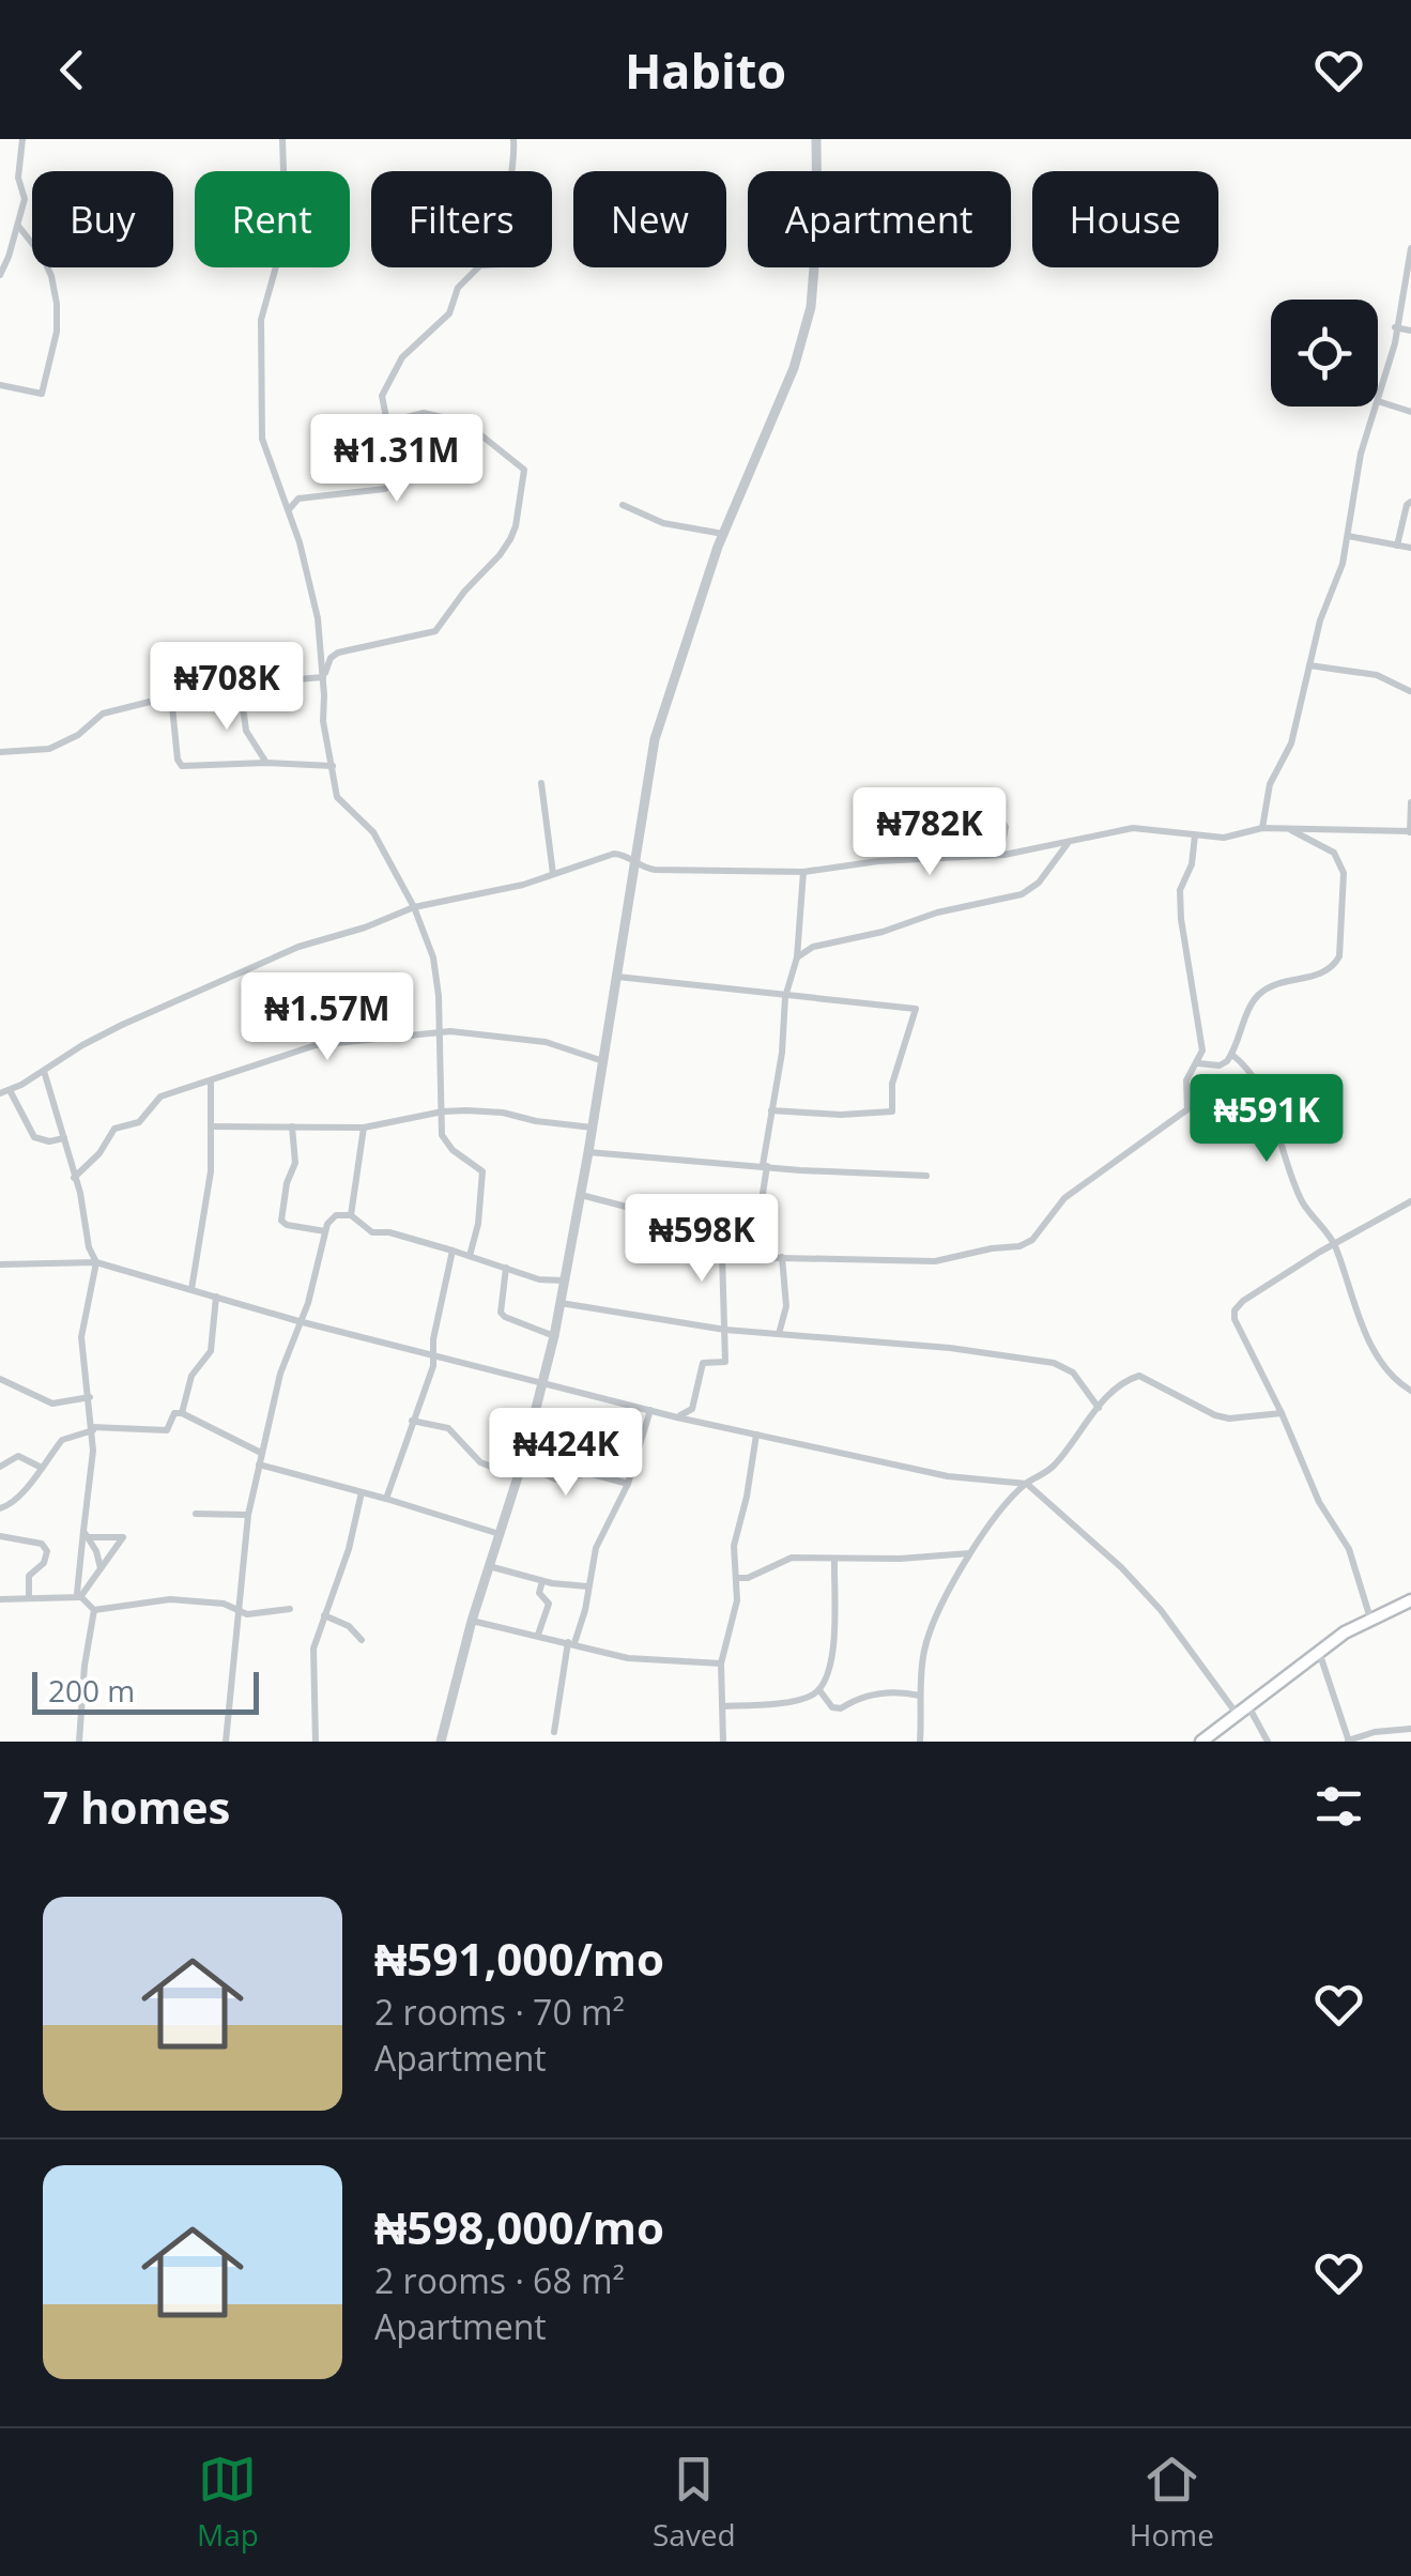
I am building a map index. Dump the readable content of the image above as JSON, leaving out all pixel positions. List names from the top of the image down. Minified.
{"scale_bar":"200 m","page":{"header":"Habito","chip":["Buy","Rent","Filters","New","Apartment","House"],"price":["₦1.31M","₦708K","₦782K","₦1.57M","₦591K","₦598K","₦424K"],"scale":"200 m","heading":"7 homes","list":[{"name":"₦591,000/mo","note":"2 rooms · 70 m² · Apartment"},{"name":"₦598,000/mo","note":"2 rooms · 68 m² · Apartment"}],"tabs":["Map","Saved","Home"]}}
